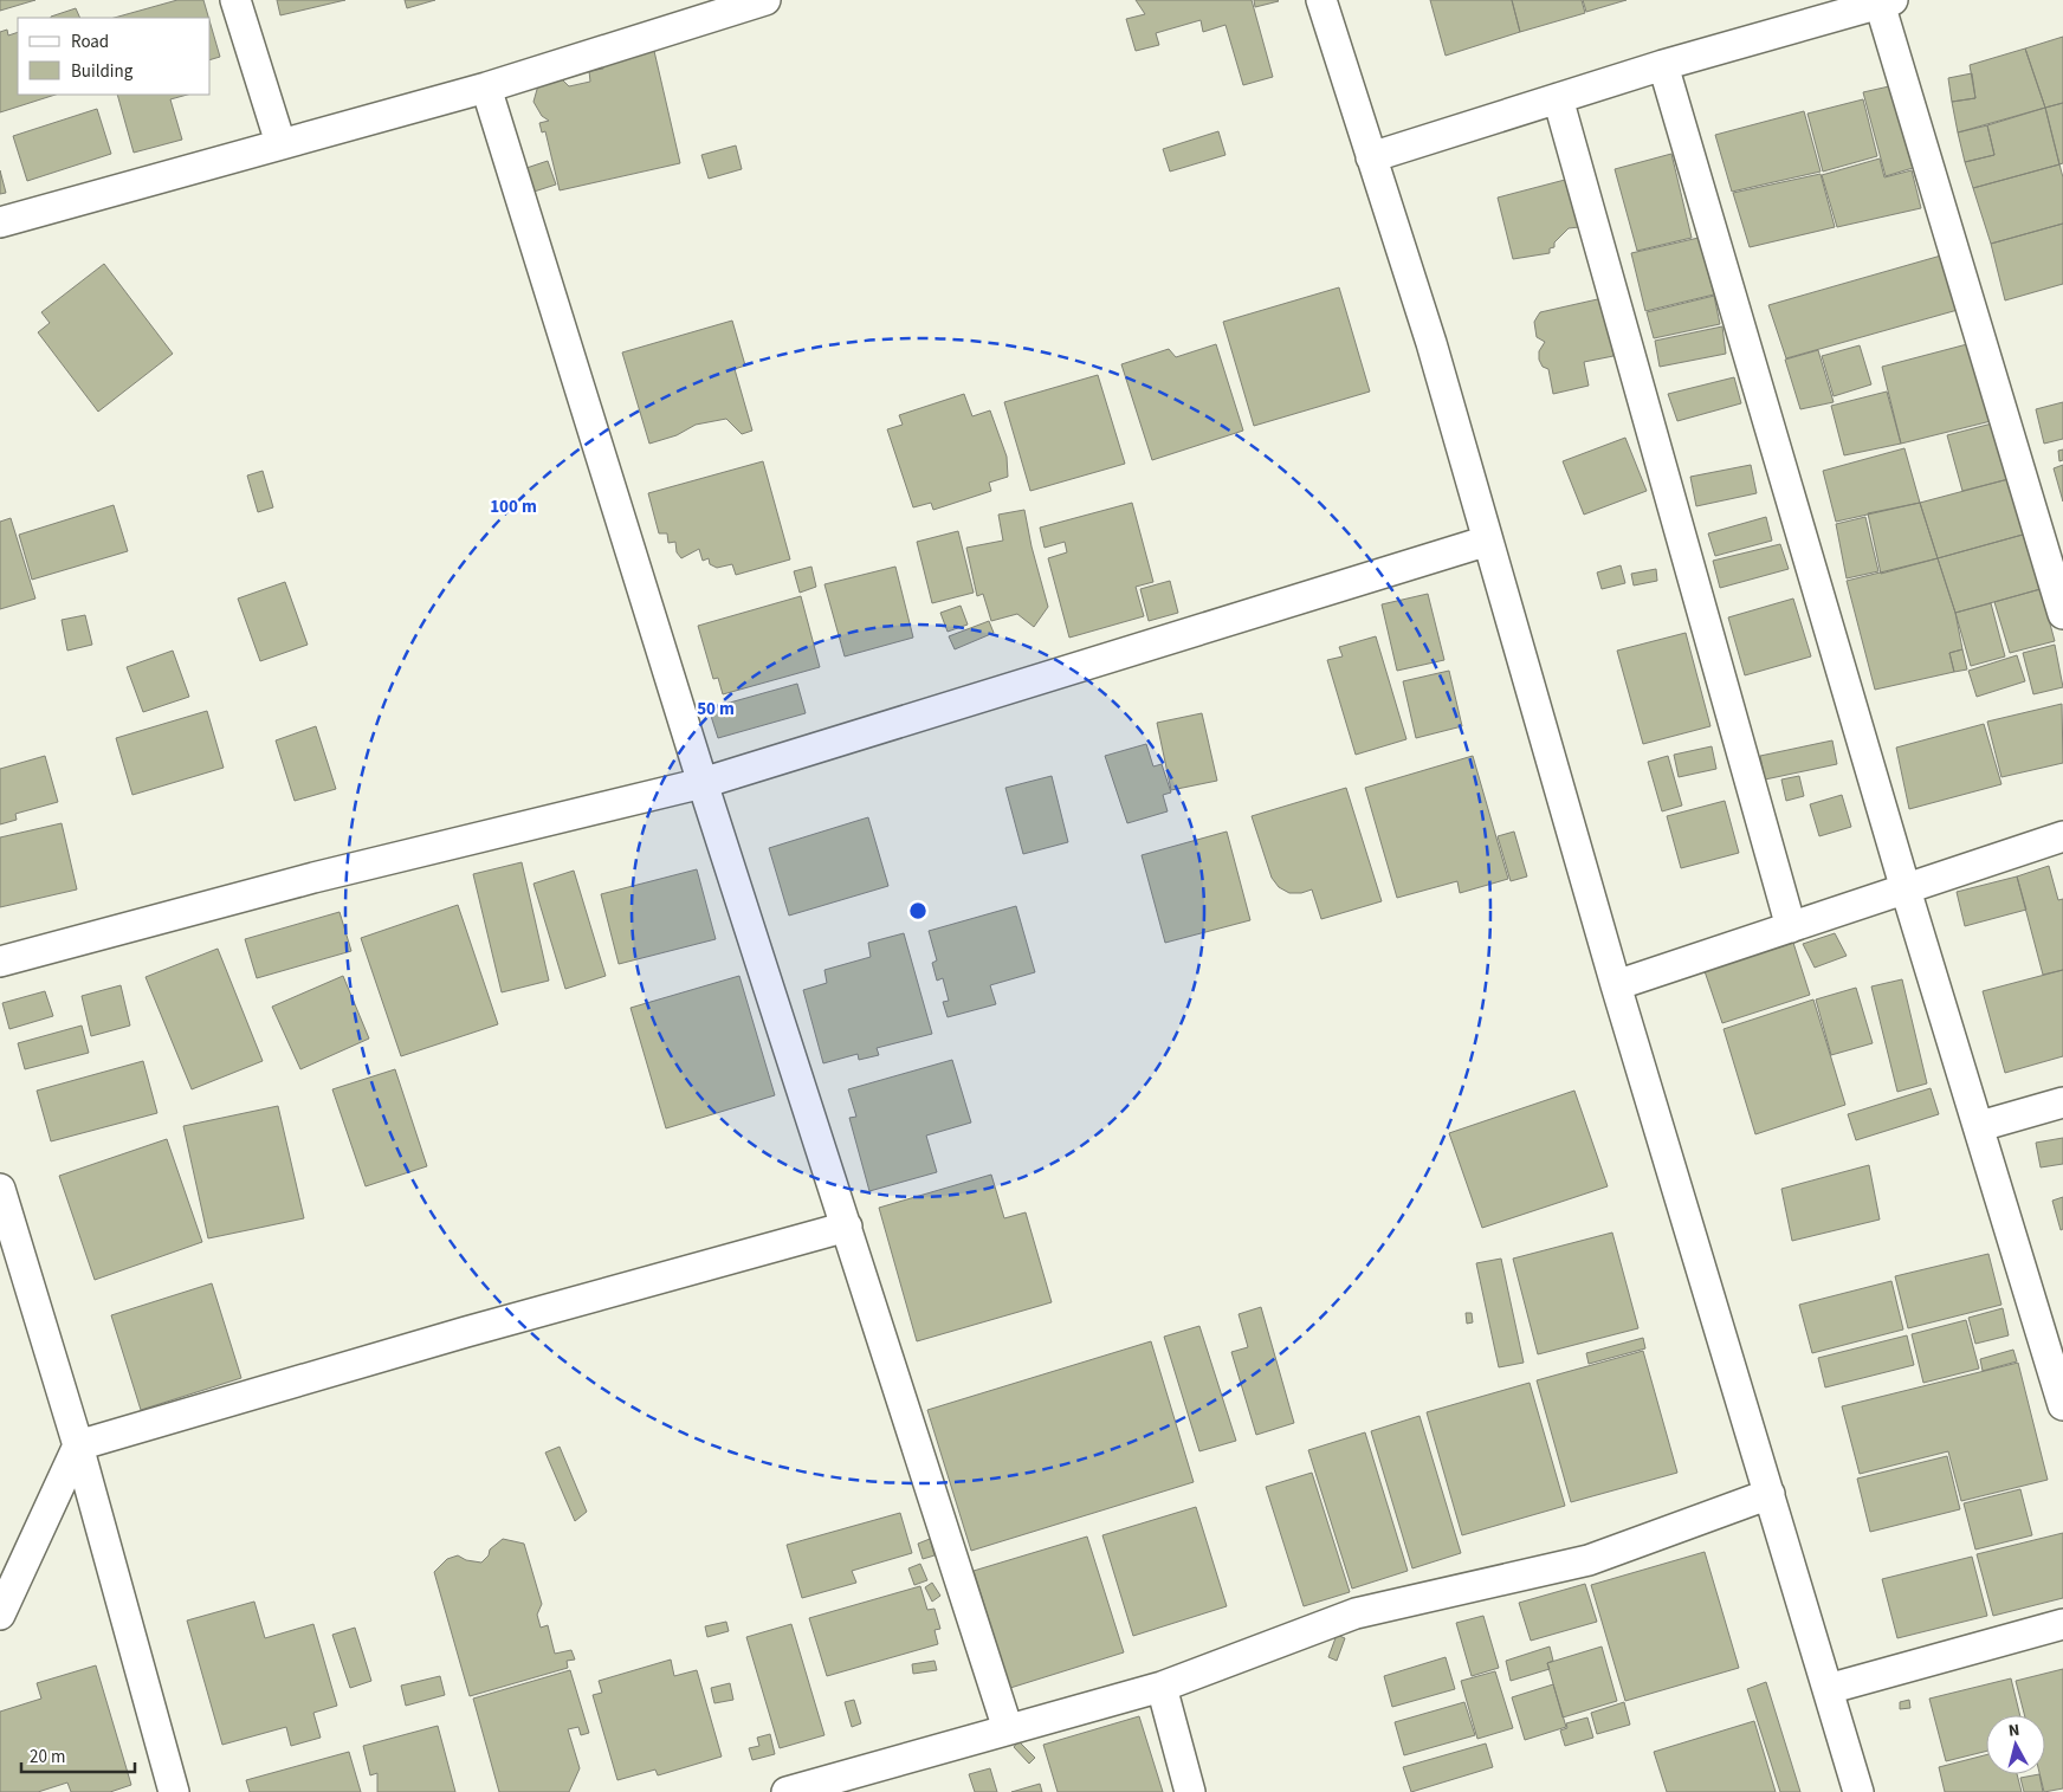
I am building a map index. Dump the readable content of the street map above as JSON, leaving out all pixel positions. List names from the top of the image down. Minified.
{"legend":["Road","Building"],"scale_bar":"20 m","north":"top","rings":["100 m","50 m"]}
